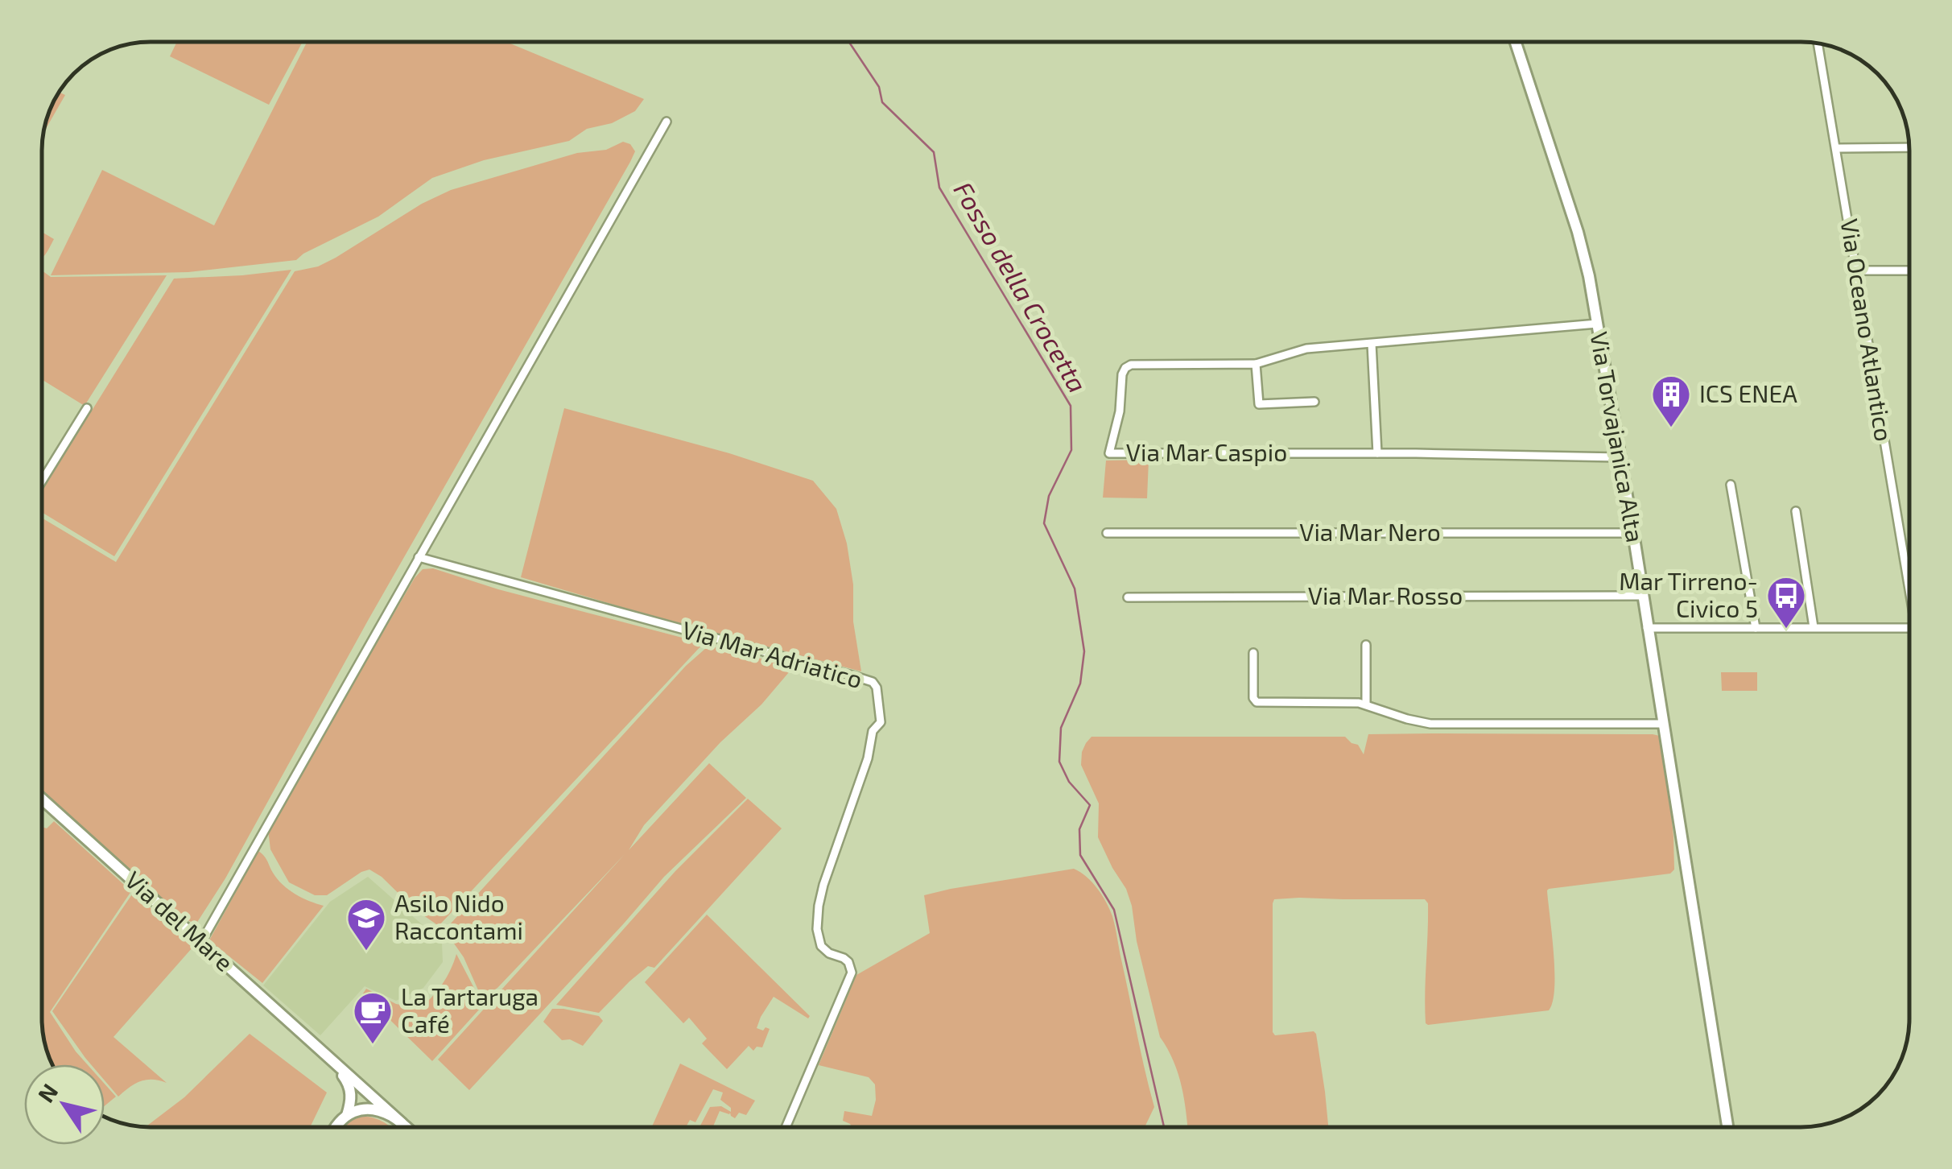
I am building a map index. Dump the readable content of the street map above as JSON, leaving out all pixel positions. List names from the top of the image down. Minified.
{"streets":{"street":["Via Oceano Atlantico","Via Torvajanica Alta","Via Mar Caspio","Via Mar Nero","Via Mar Rosso","Via Mar Adriatico","Via del Mare"]},"crossings":[["Via Torvajanica Alta","Via Mar Caspio"],["Via Torvajanica Alta","Via Mar Nero"],["Via Torvajanica Alta","Via Mar Rosso"]],"water":["Fosso della Crocetta"],"places":{"building":["ICS ENEA"],"bus stop":["Mar Tirreno- Civico 5"],"school or university":["Asilo Nido Raccontami"],"cafe":["La Tartaruga Café"]},"north":"top left"}
